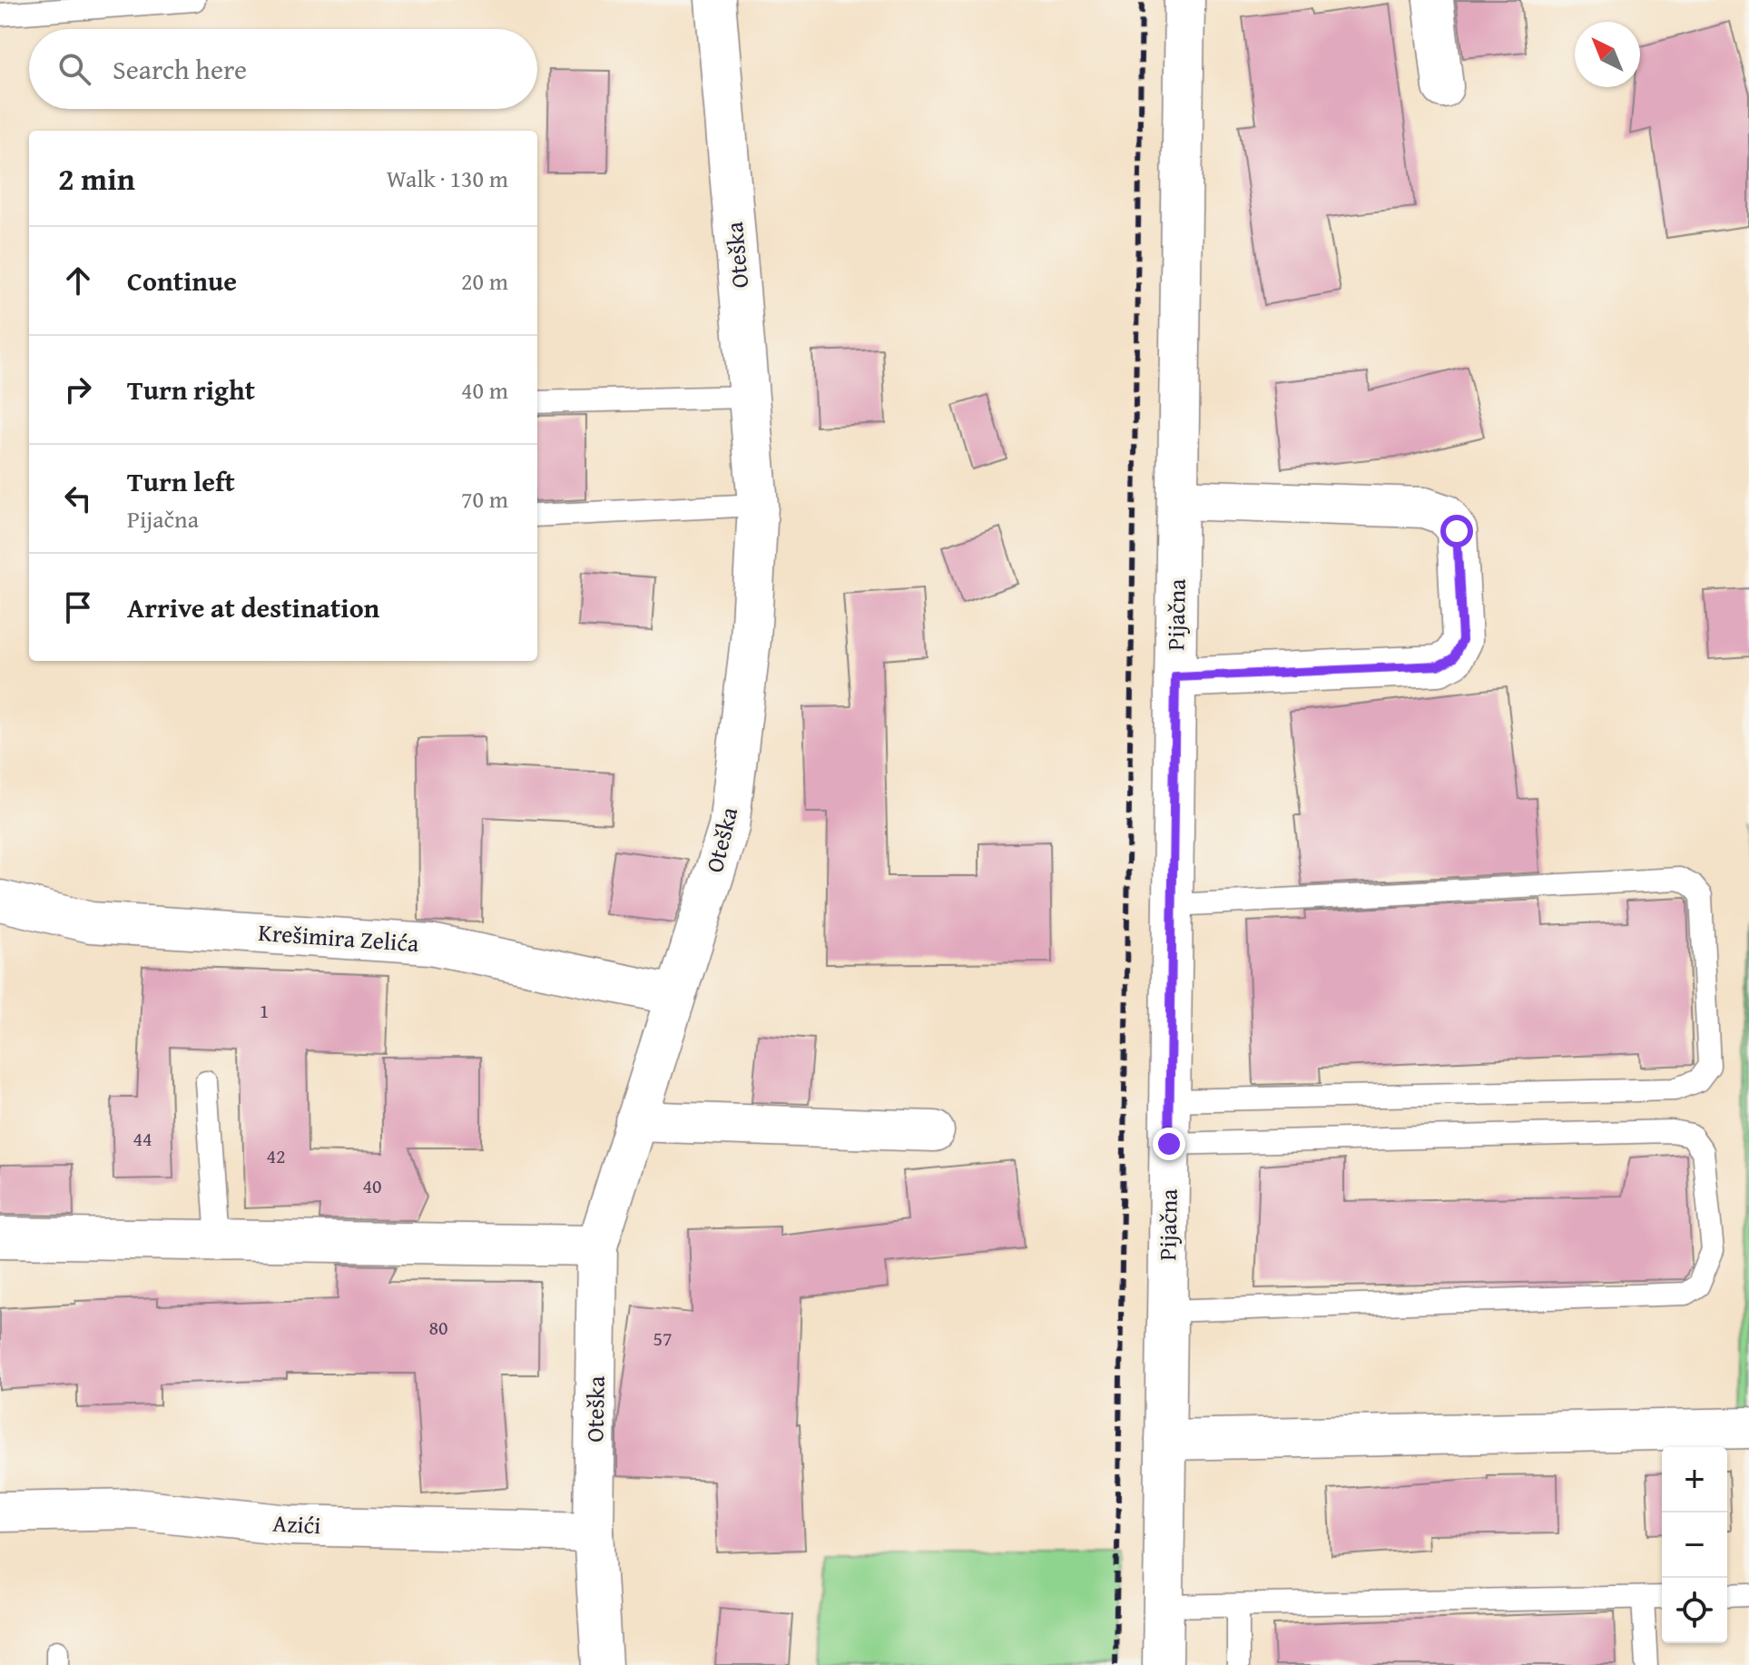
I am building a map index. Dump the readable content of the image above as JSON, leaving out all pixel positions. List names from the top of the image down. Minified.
{"streets":{"street":["Oteška","Pijačna","Krešimira Zelića","Azići"]},"crossings":[["Oteška","Krešimira Zelića"],["Oteška","Azići"]],"house_numbers":["1","44","42","40","80","57"],"north":"top left","page":{"search":"Search here","heading":["2 min","Walk · 130 m"],"list":[["Continue","20 m"],["Turn right","40 m"],["Turn left","Pijačna","70 m"],"Arrive at destination"],"map_buttons":["+","−"]}}
